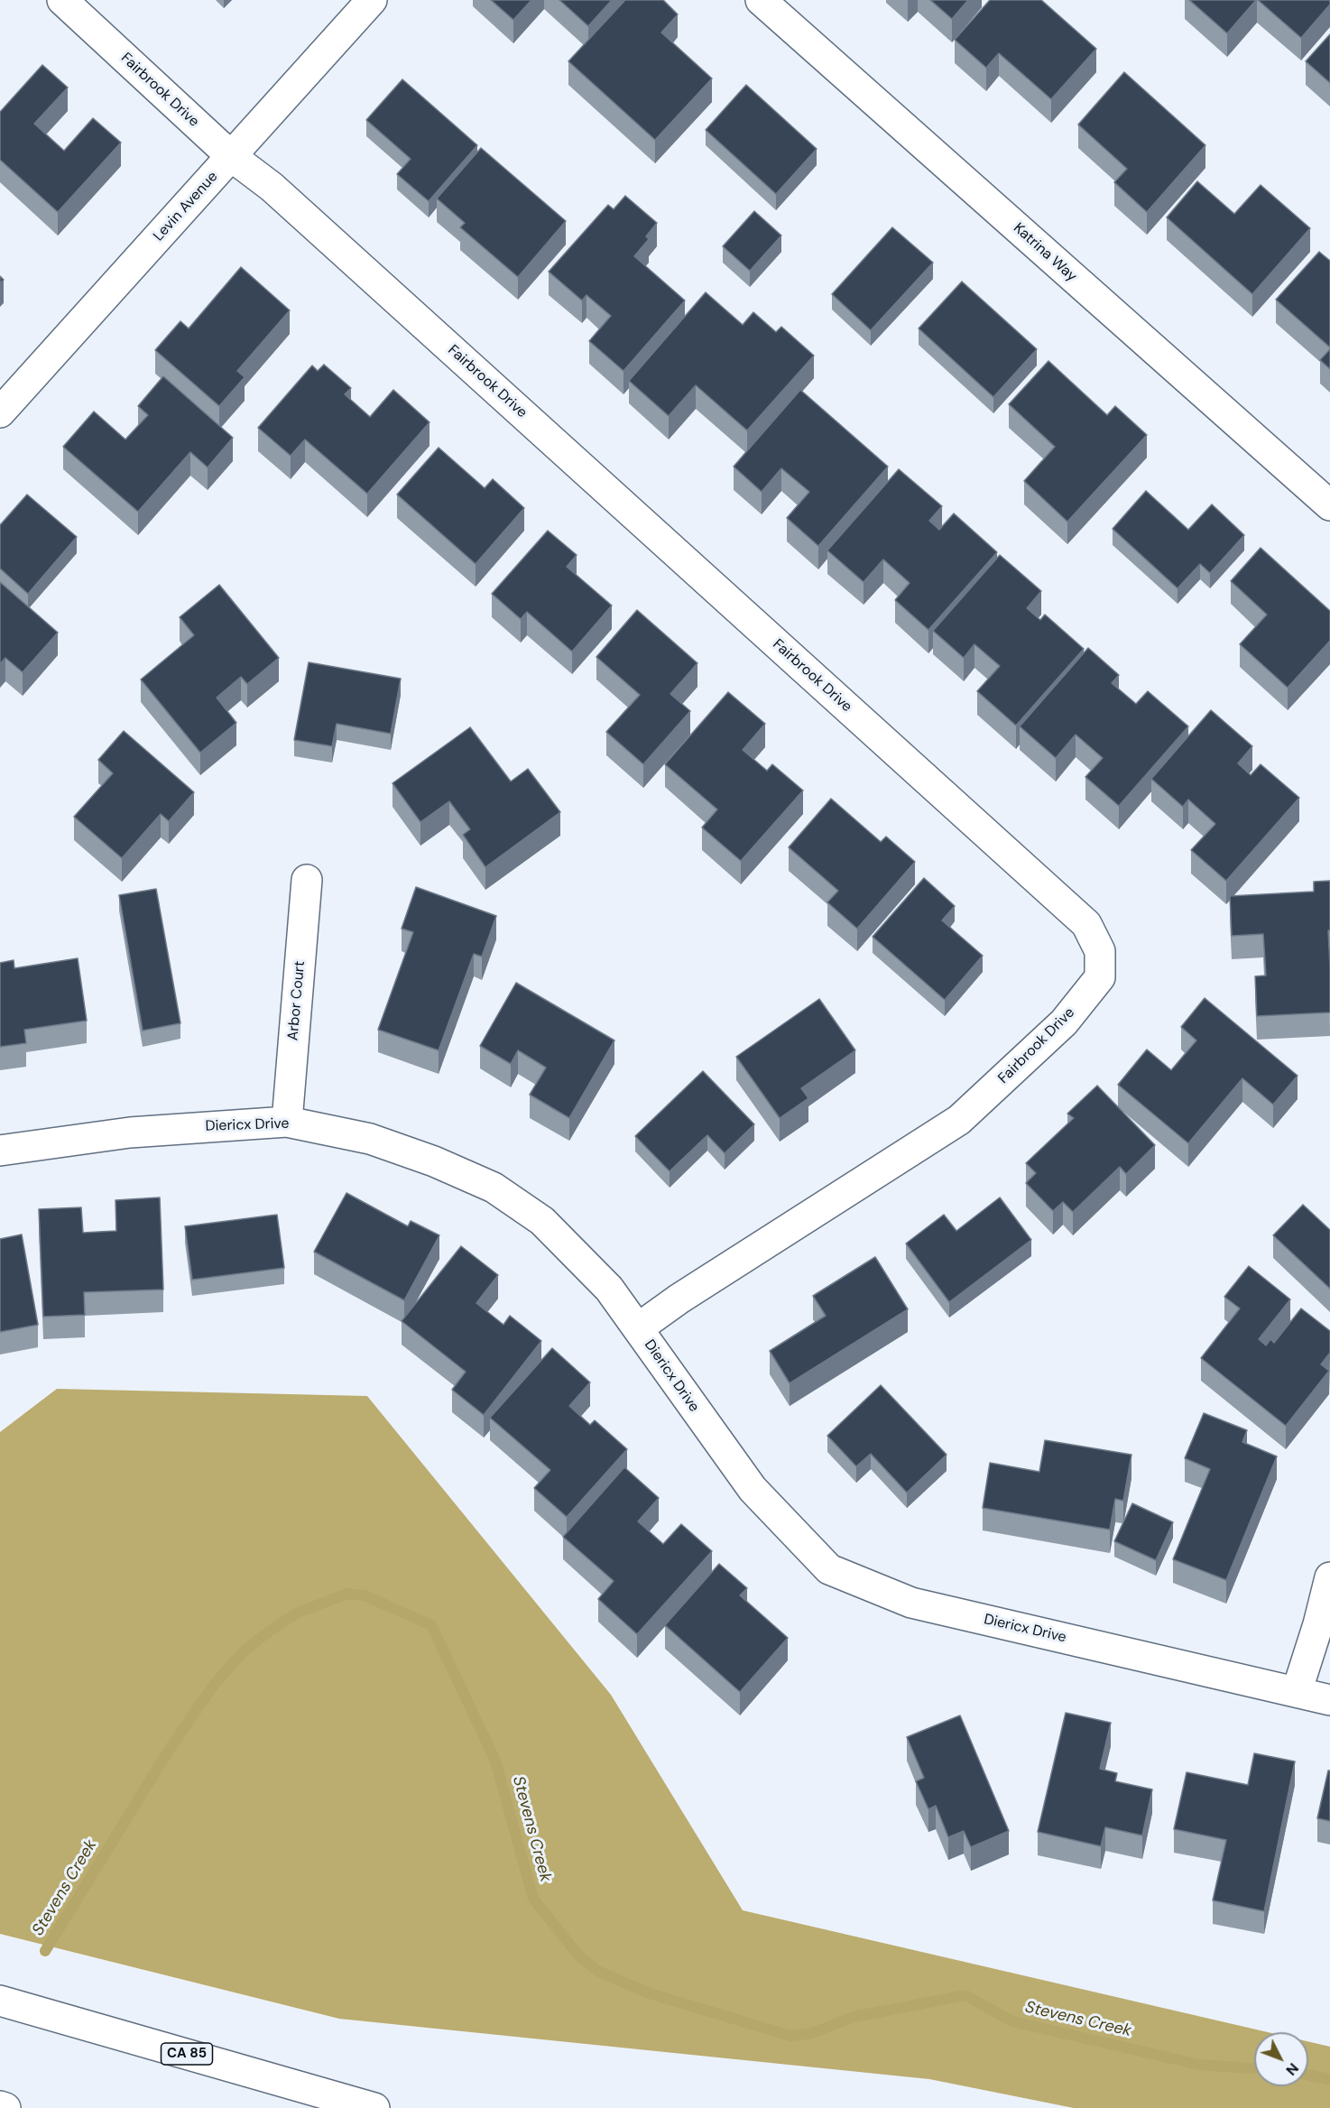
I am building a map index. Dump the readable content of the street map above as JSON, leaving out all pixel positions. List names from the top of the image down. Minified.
{"streets":{"main road":["Fairbrook Drive","Levin Avenue","Katrina Way","Arbor Court","Diericx Drive","CA 85"]},"crossings":[["Fairbrook Drive","Levin Avenue"],["Fairbrook Drive","Diericx Drive"],["Arbor Court","Diericx Drive"]],"water":["Stevens Creek"],"north":"bottom right"}
